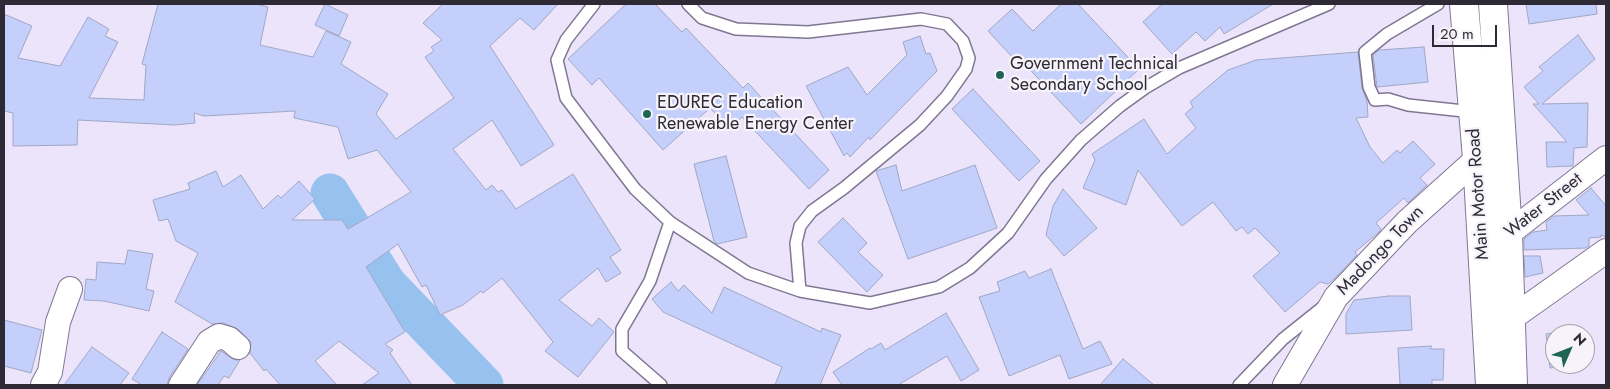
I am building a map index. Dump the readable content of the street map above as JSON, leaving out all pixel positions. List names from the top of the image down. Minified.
{"streets":{"main road":["Main Motor Road"],"street":["Water Street","Madongo Town"]},"crossings":[["Main Motor Road","Water Street"],["Main Motor Road","Madongo Town"]],"places":["Government Technical Secondary School","EDUREC Education Renewable Energy Center"],"scale_bar":"20 m","north":"top right"}
